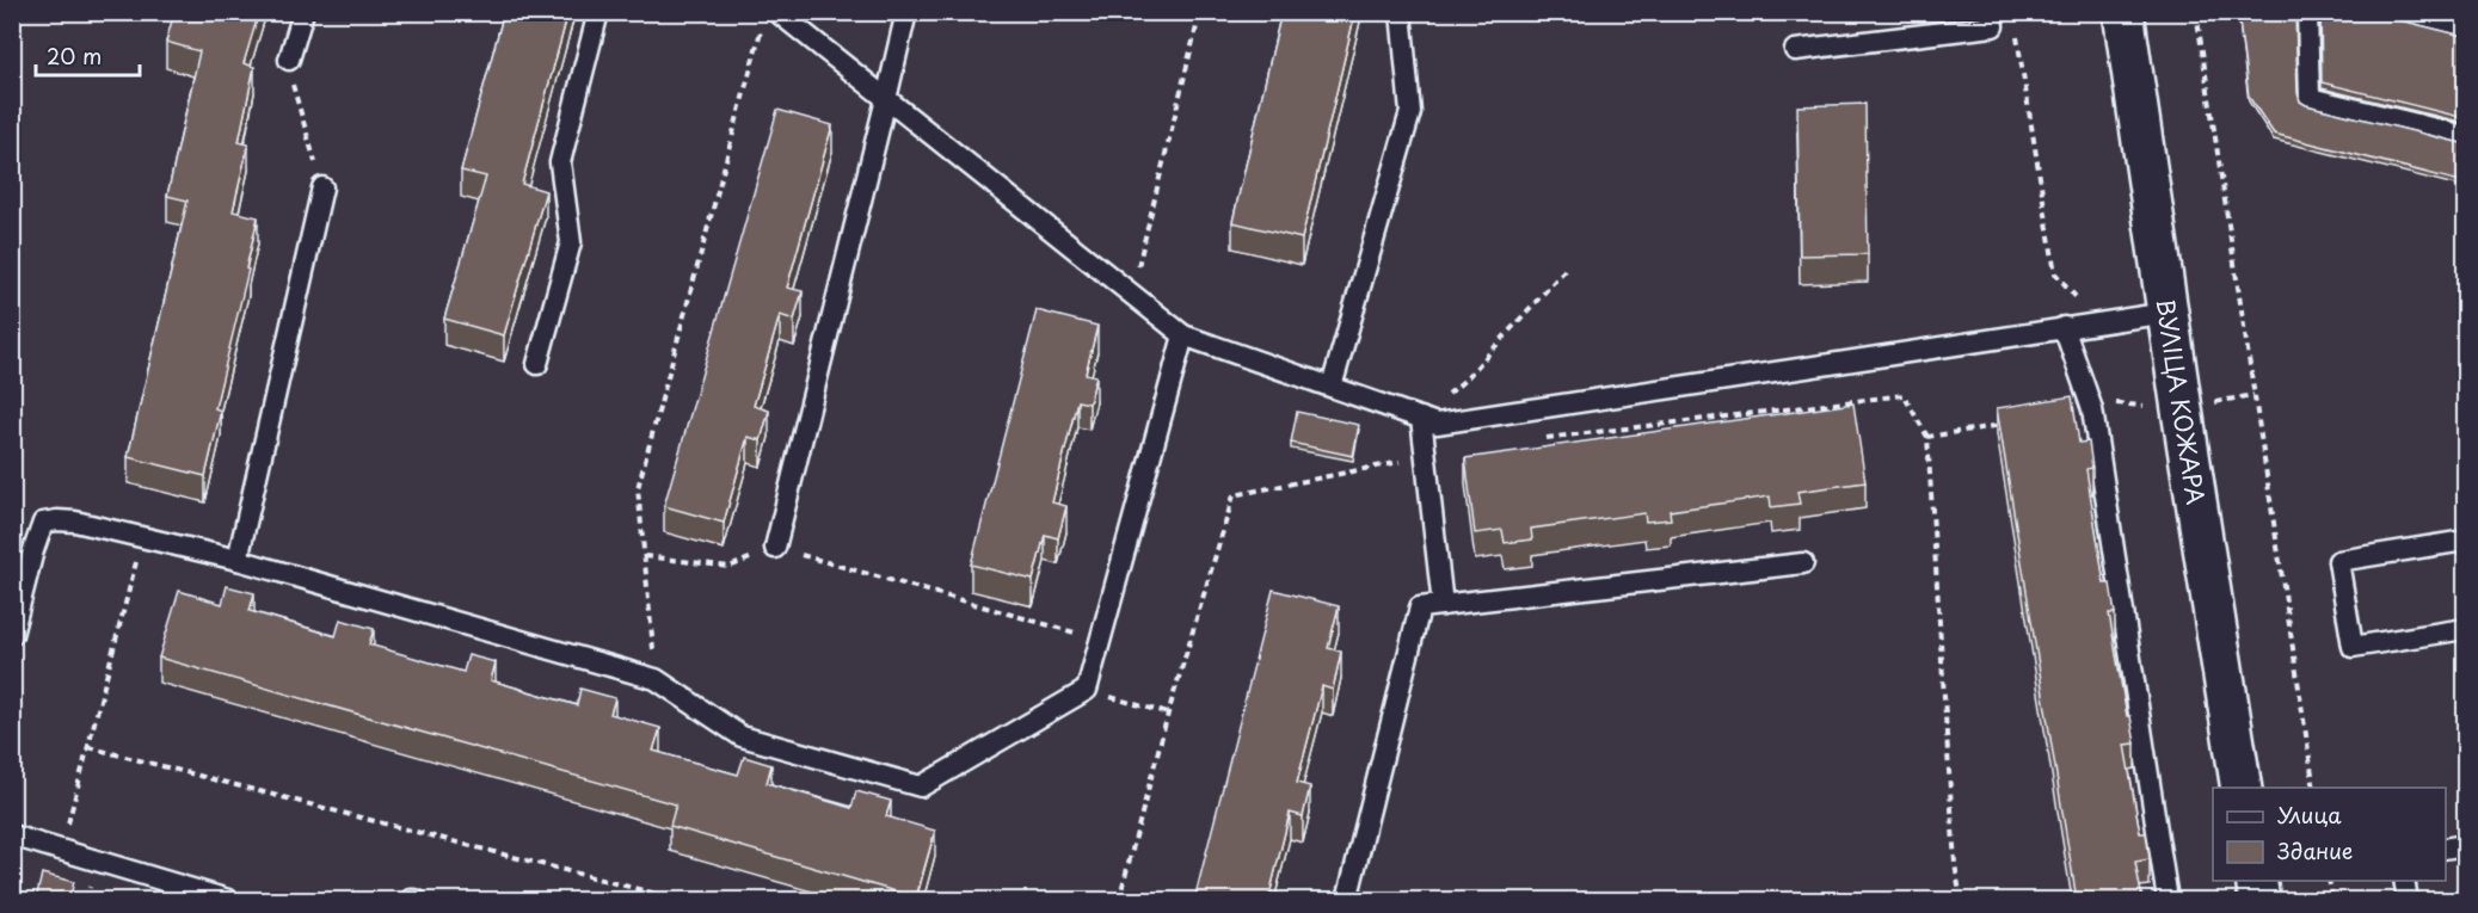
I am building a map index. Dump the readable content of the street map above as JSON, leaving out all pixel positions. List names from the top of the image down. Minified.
{"streets":{"street":["ВУЛІЦА КОЖАРА"]},"legend":["Улица","Здание"],"scale_bar":"20 m"}
